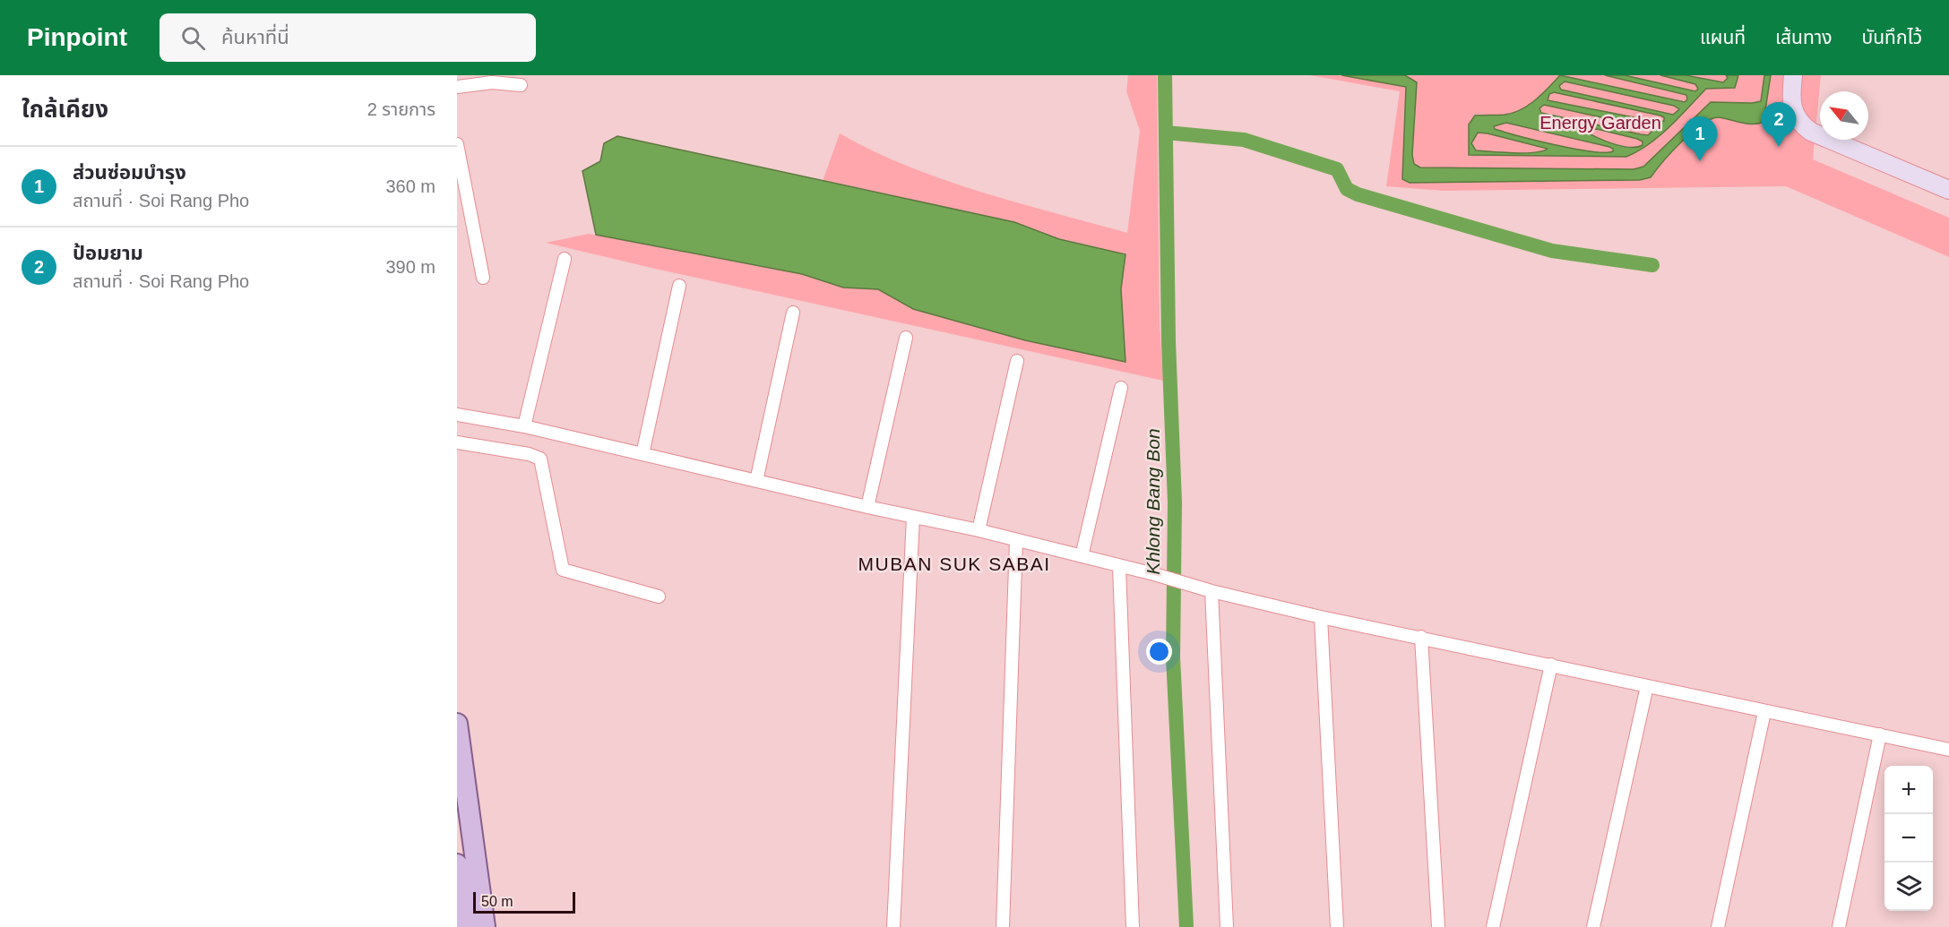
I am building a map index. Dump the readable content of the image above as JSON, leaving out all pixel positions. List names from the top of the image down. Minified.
{"districts":["MUBAN SUK SABAI"],"water":["Khlong Bang Bon"],"parks":["Energy Garden"],"scale_bar":"50 m","north":"top left","page":{"header":"Pinpoint","search":"ค้นหาที่นี่","nav":["แผนที่","เส้นทาง","บันทึกไว้"],"heading":["ใกล้เคียง","2 รายการ"],"pins":["2","1"],"list":[{"mark":"1","name":"ส่วนซ่อมบำรุง","note":"สถานที่ · Soi Rang Pho","value":"360 m"},{"mark":"2","name":"ป้อมยาม","note":"สถานที่ · Soi Rang Pho","value":"390 m"}],"map_buttons":["+","−"],"scale":"50 m"}}
